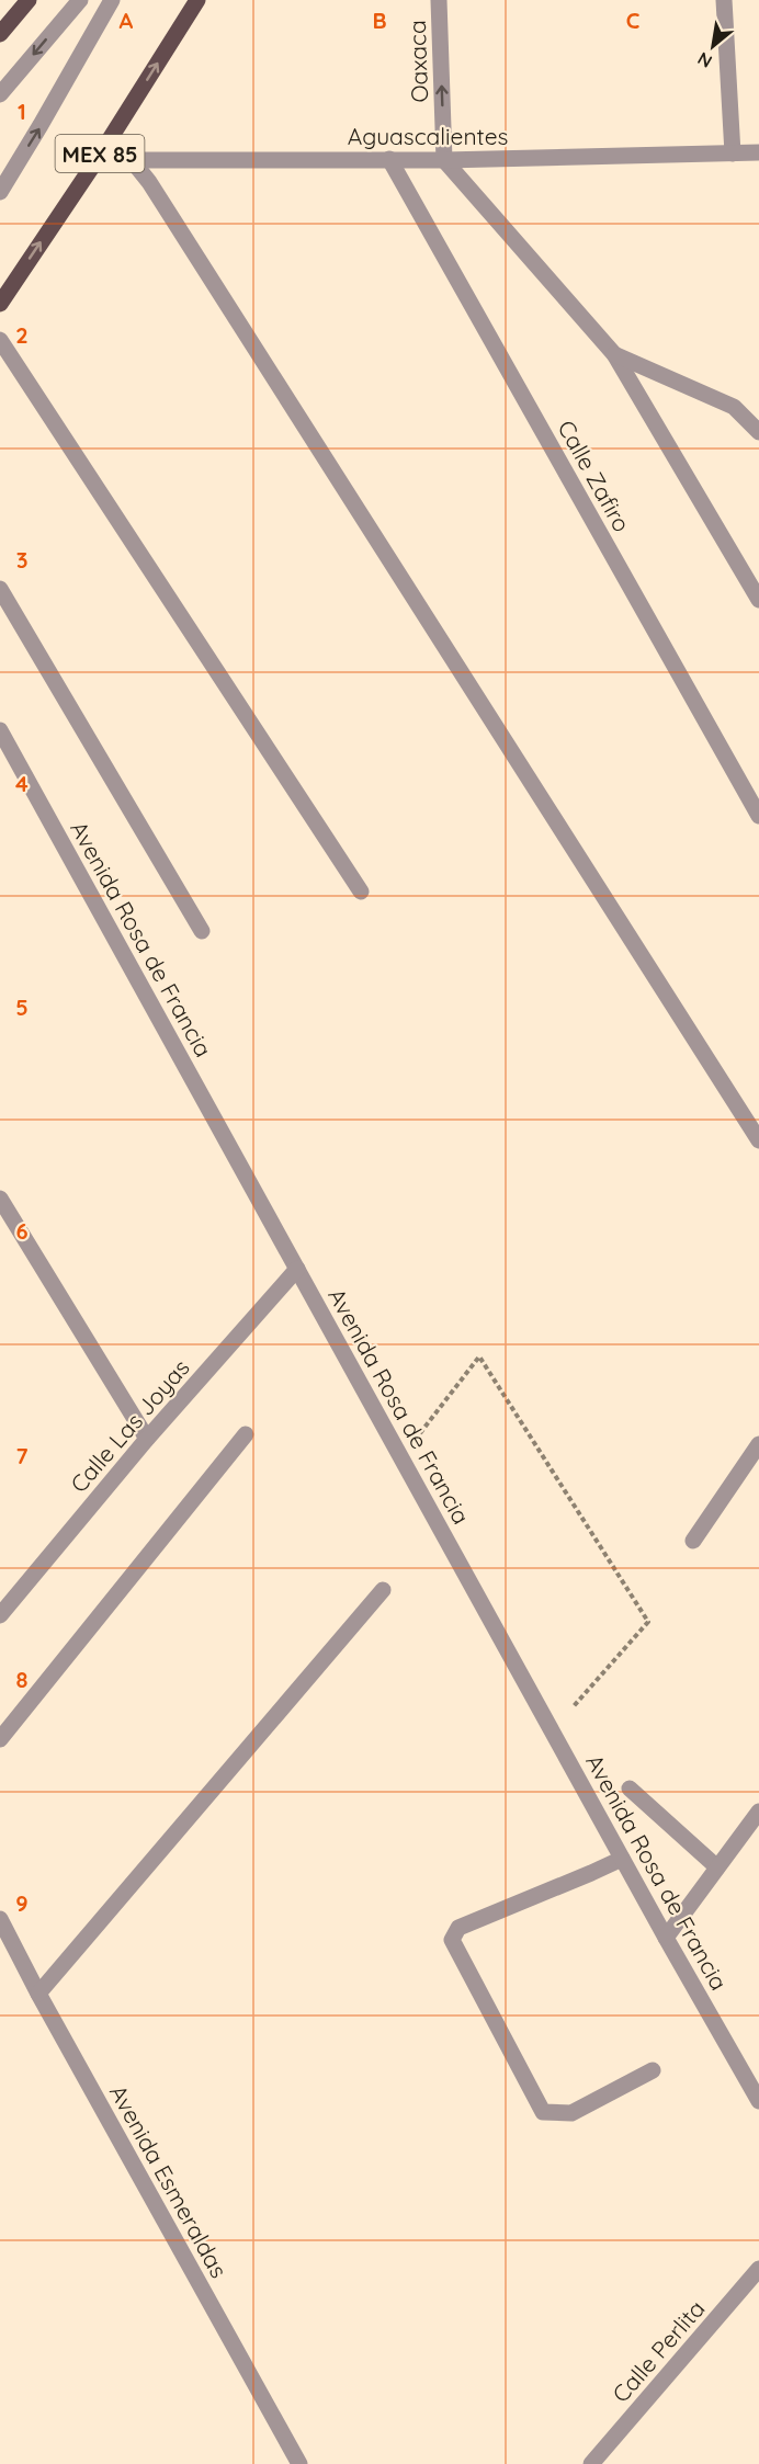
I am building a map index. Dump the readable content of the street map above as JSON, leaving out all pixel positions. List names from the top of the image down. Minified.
{"streets":{"main road":["MEX 85"],"street":["Oaxaca","Aguascalientes","Calle Zafiro","Avenida Rosa de Francia","Calle Las Joyas","Avenida Esmeraldas","Calle Perlita"]},"crossings":[["Oaxaca","Aguascalientes"],["Aguascalientes","MEX 85"],["Aguascalientes","Calle Zafiro"],["Avenida Rosa de Francia","Calle Las Joyas"]],"one_way":["Oaxaca"],"north":"bottom left","grid":{"columns":["A","B","C"],"rows":["1","2","3","4","5","6","7","8","9"]}}
